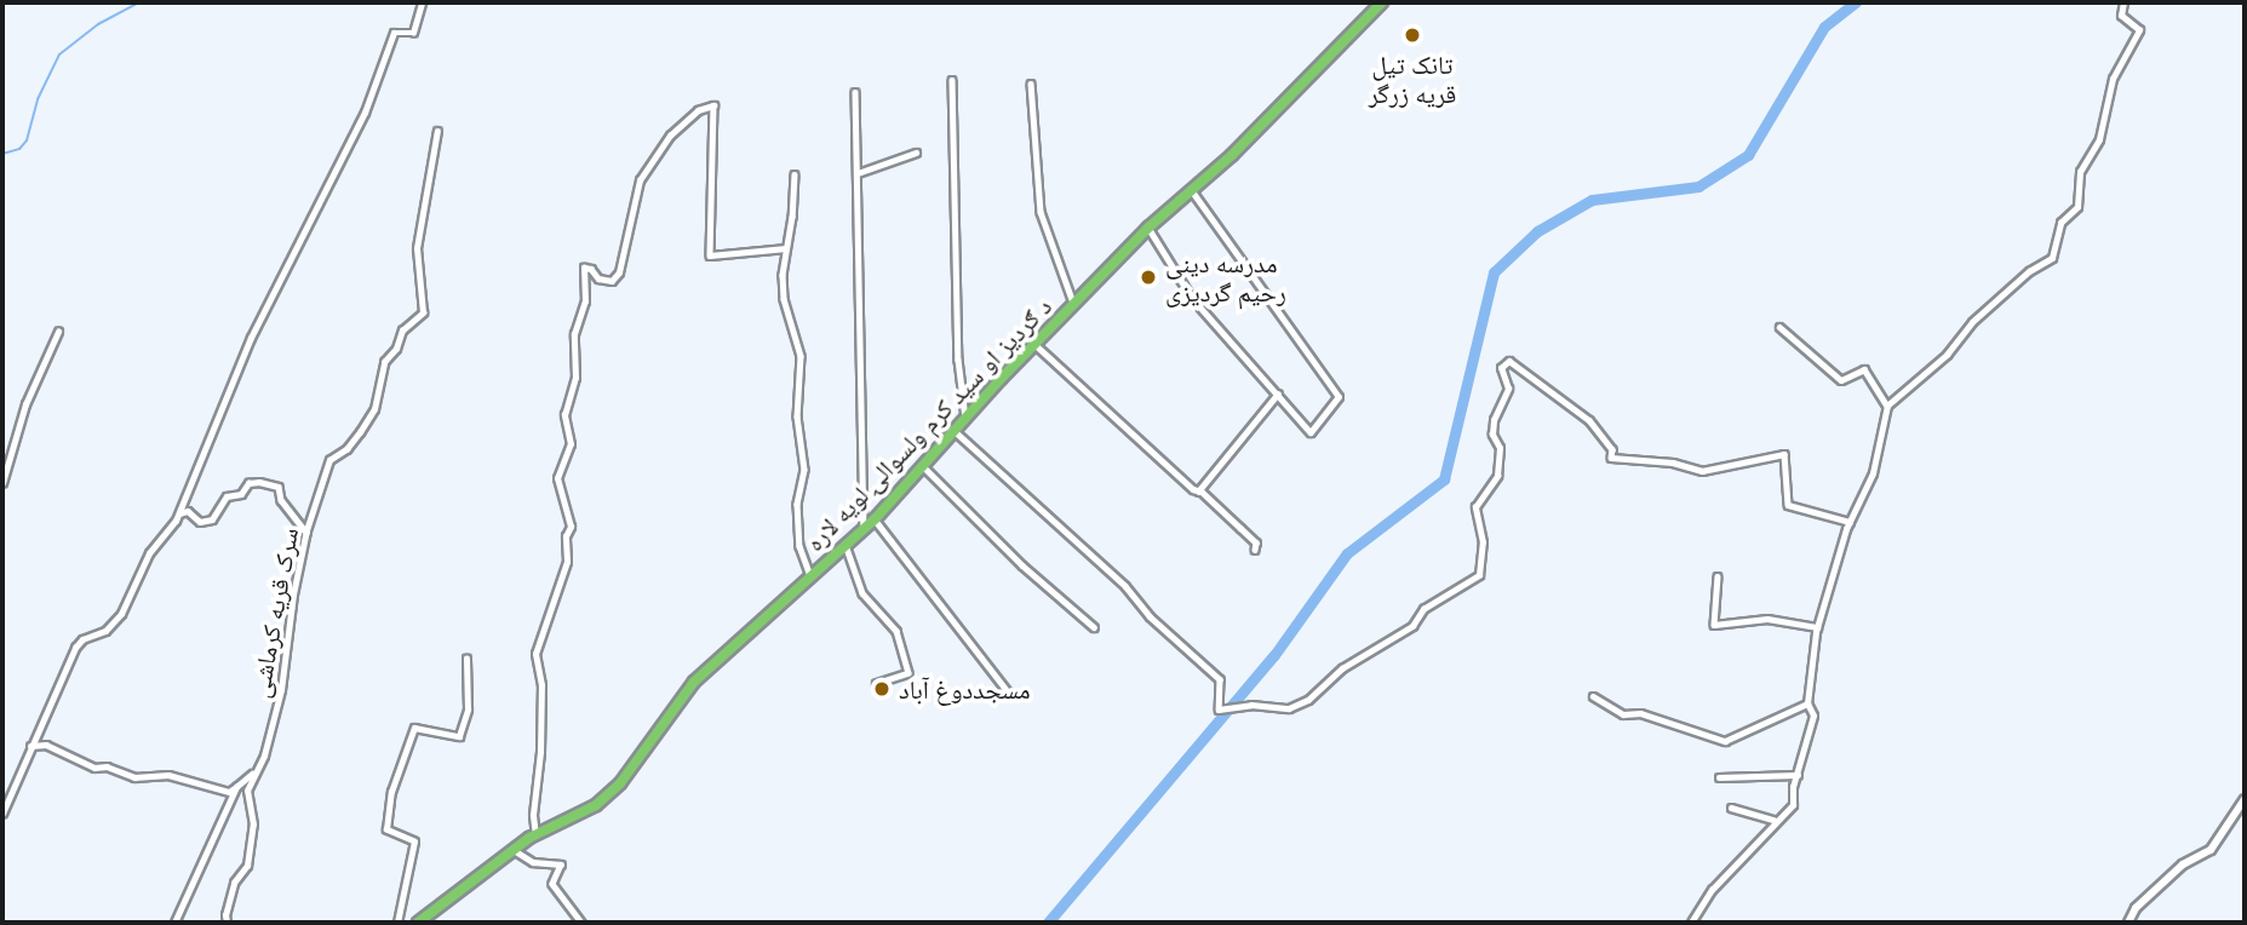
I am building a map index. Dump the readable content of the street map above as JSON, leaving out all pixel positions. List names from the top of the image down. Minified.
{"streets":{"highway":["د ګردیز او سید کرم ولسوالۍ لویه لاره"],"street":["سرک قریه کرماشی"]},"places":["تانک تیل قریه زرگر","مدرسه دینی رحیم گردیزی","مسجددوغ آباد"]}
